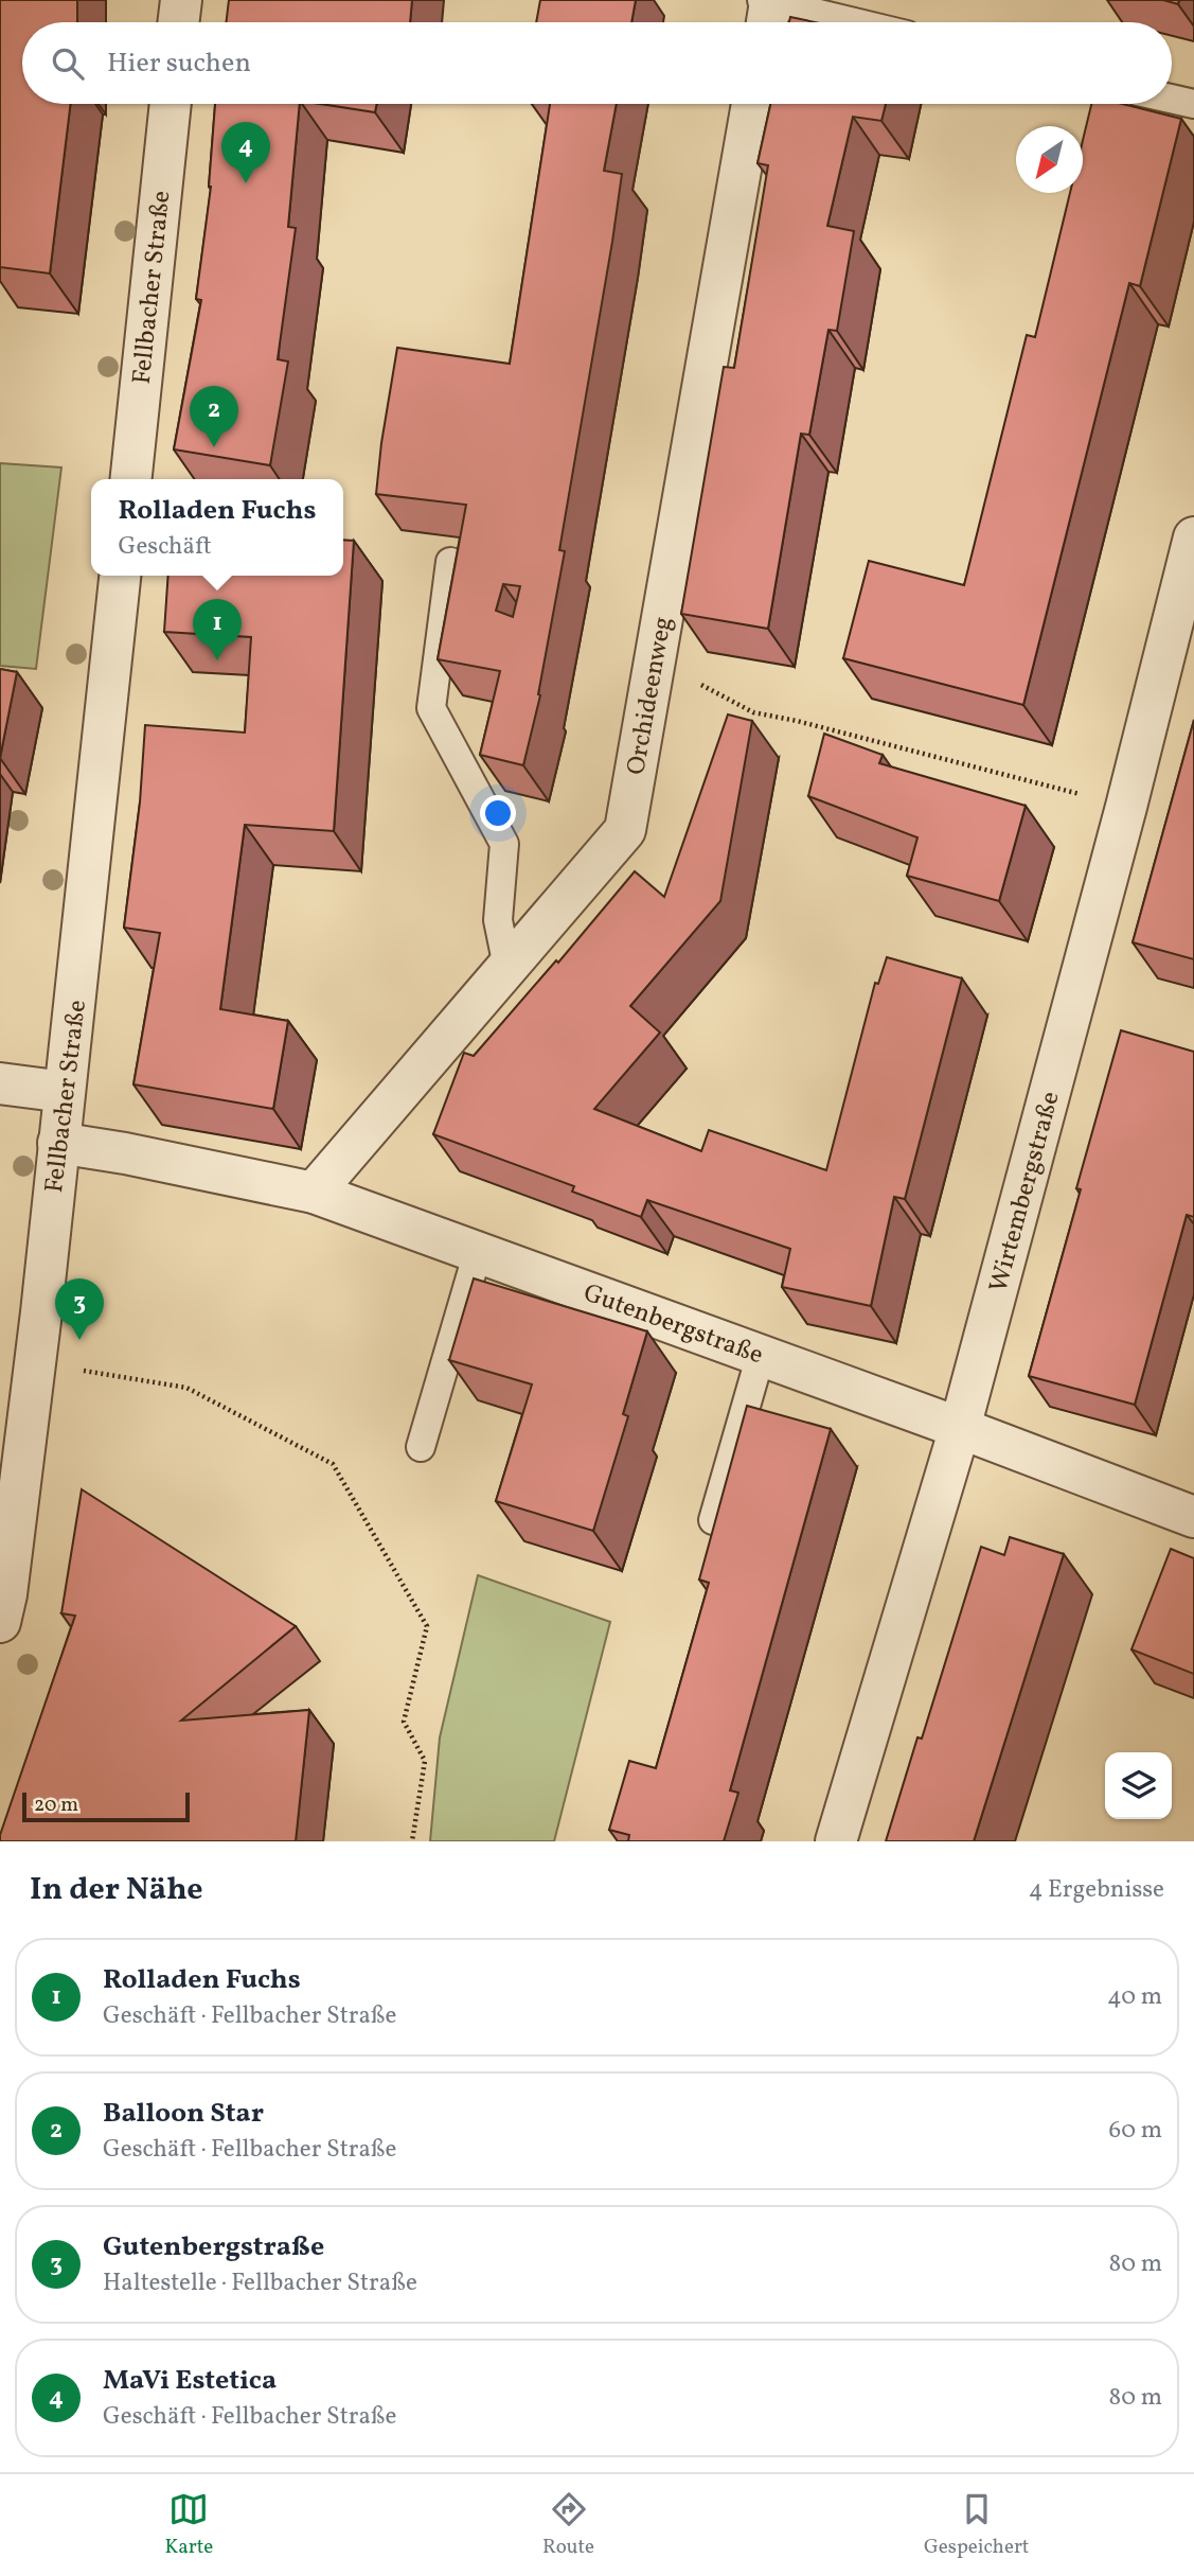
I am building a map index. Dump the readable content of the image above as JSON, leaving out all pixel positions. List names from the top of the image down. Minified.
{"streets":{"street":["Fellbacher Straße","Orchideenweg","Wirtembergstraße","Gutenbergstraße"]},"crossings":[["Fellbacher Straße","Gutenbergstraße"],["Orchideenweg","Gutenbergstraße"],["Wirtembergstraße","Gutenbergstraße"]],"scale_bar":"20 m","north":"bottom left","page":{"search":"Hier suchen","pins":["4","2","1","3"],"popup":["Rolladen Fuchs","Geschäft"],"scale":"20 m","heading":["In der Nähe","4 Ergebnisse"],"list":[{"mark":"1","name":"Rolladen Fuchs","note":"Geschäft · Fellbacher Straße","value":"40 m"},{"mark":"2","name":"Balloon Star","note":"Geschäft · Fellbacher Straße","value":"60 m"},{"mark":"3","name":"Gutenbergstraße","note":"Haltestelle · Fellbacher Straße","value":"80 m"},{"mark":"4","name":"MaVi Estetica","note":"Geschäft · Fellbacher Straße","value":"80 m"}],"nav":["Karte","Route","Gespeichert"]}}
